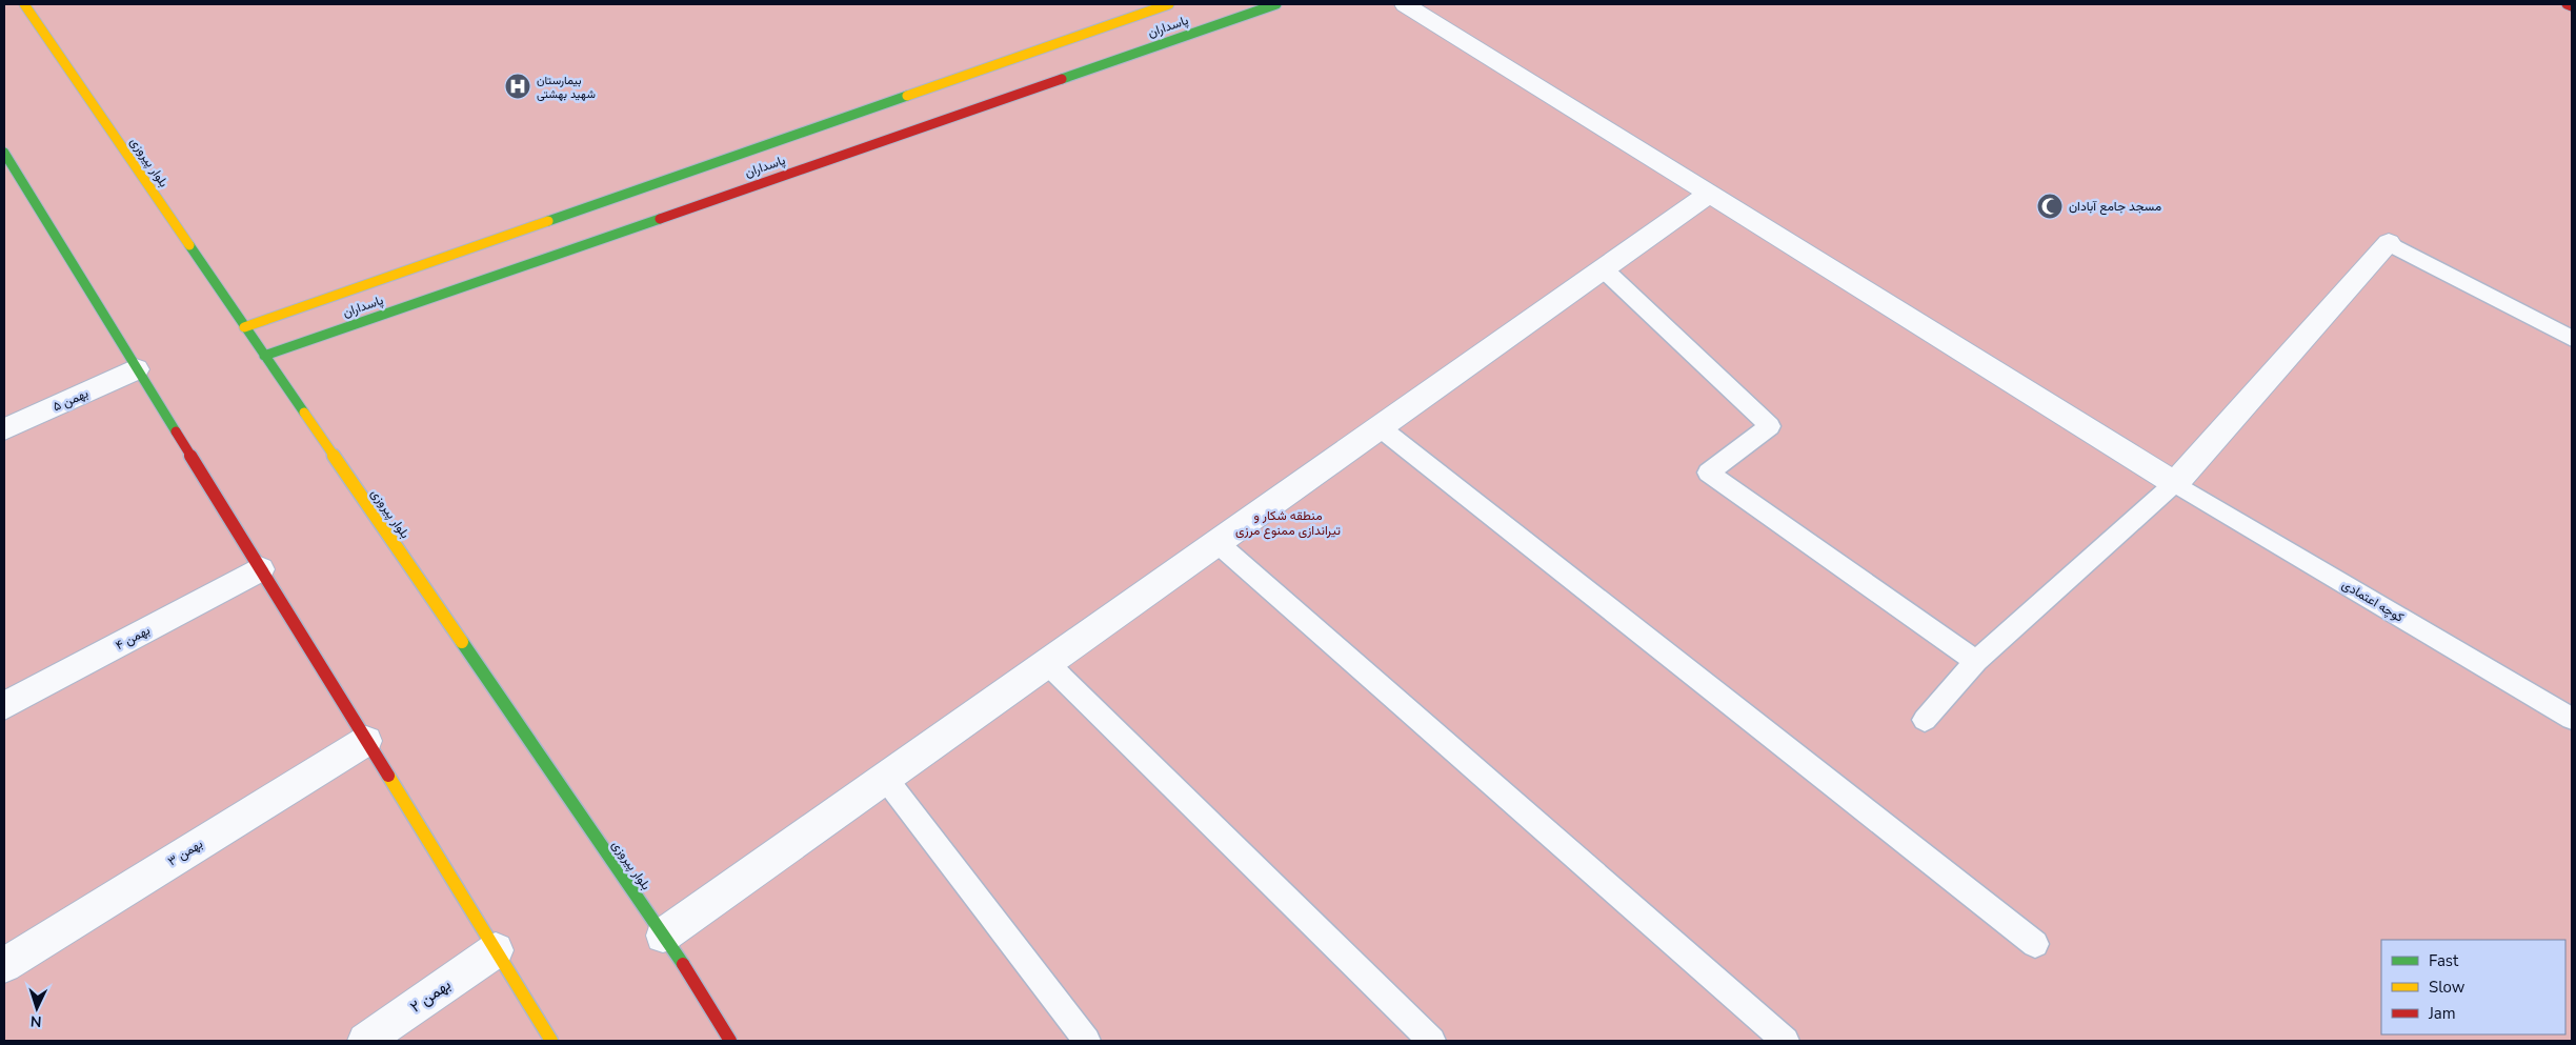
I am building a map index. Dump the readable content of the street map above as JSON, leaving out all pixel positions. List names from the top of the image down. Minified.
{"streets":{"main road":["پاسداران","بلوار پیروزی"],"street":["بهمن ۵","بهمن ۴","بهمن ۳","بهمن ۲"],"lane":["کوچه اعتمادی"]},"crossings":[["پاسداران","بلوار پیروزی"]],"parks":["منطقه شکار و تیراندازی ممنوع مرزی"],"places":{"hospital":["بیمارستان شهید بهشتی"],"mosque":["مسجد جامع آبادان"]},"legend":["Fast","Slow","Jam"],"north":"bottom"}
